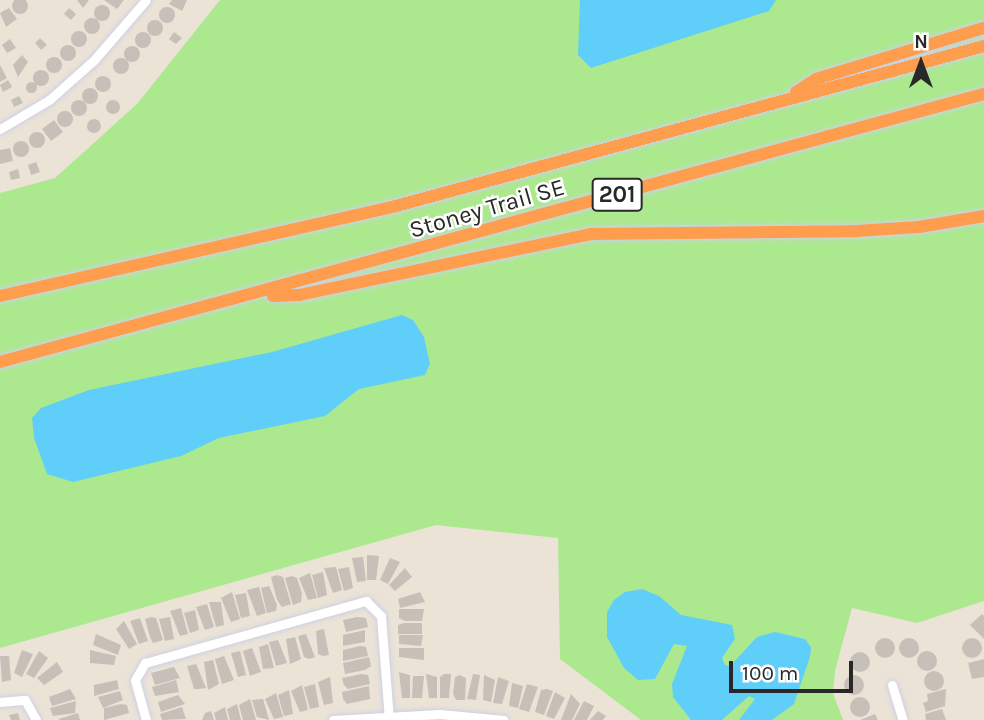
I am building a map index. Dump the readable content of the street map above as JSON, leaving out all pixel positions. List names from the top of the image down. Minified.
{"streets":{"highway":["201","Stoney Trail SE"]},"scale_bar":"100 m","north":"top"}
